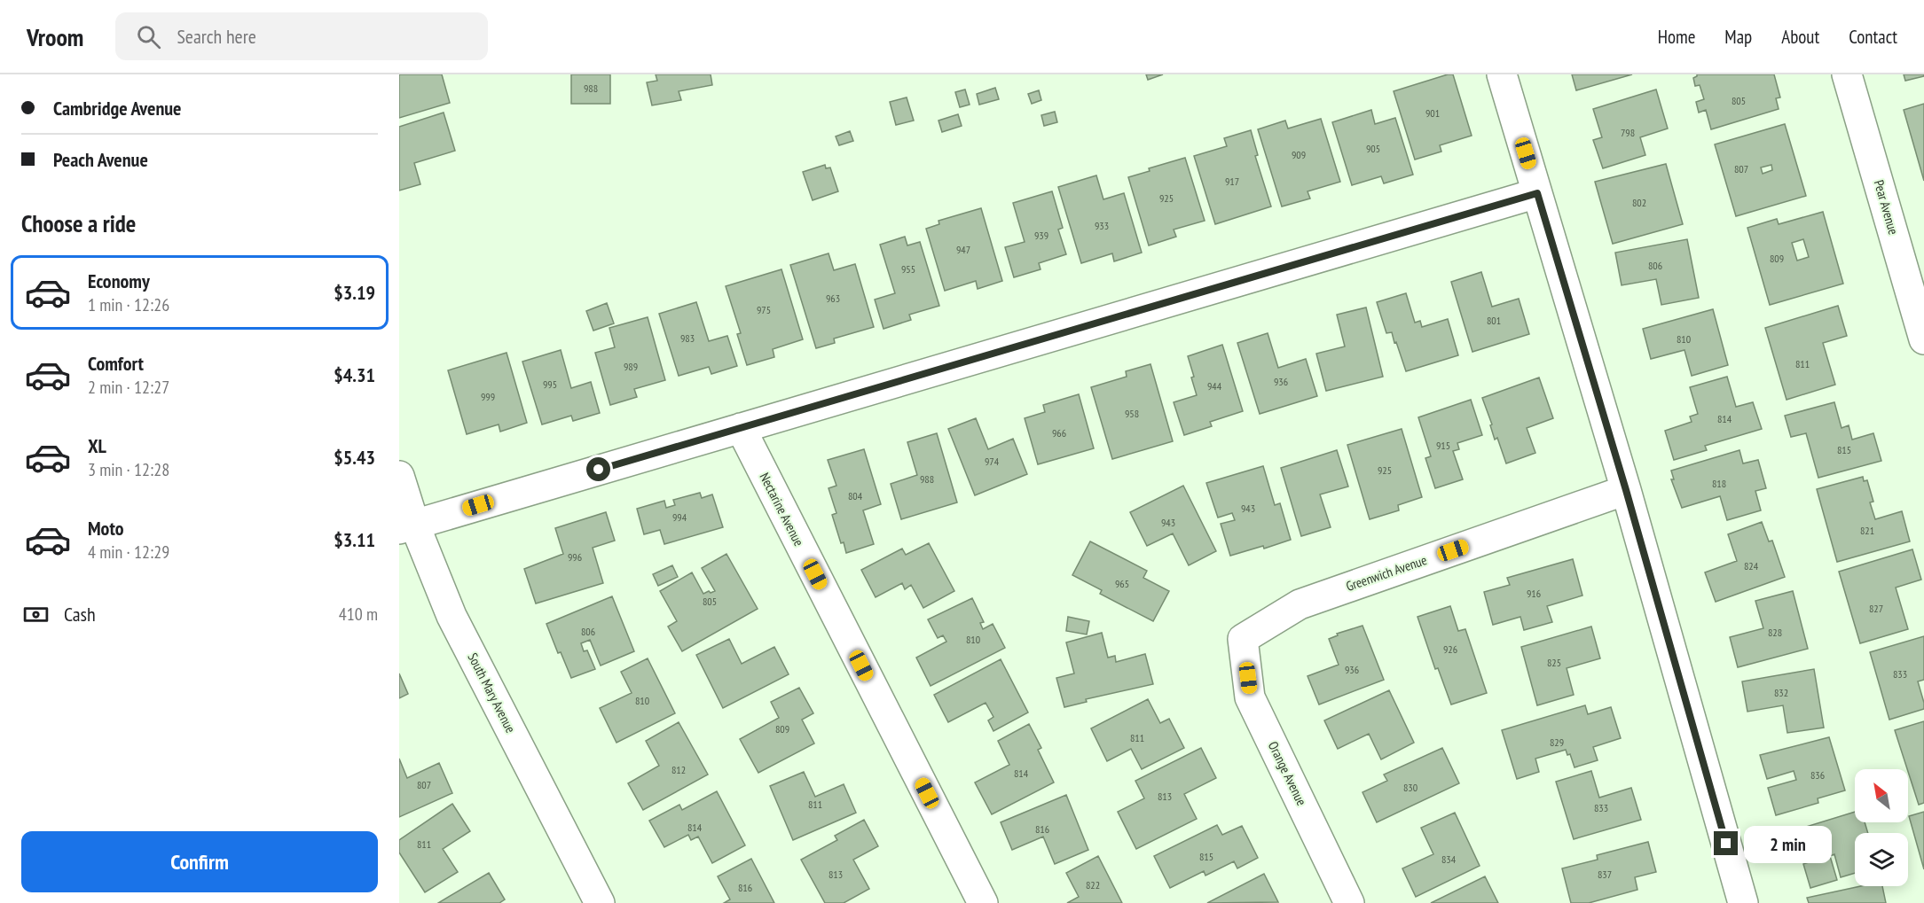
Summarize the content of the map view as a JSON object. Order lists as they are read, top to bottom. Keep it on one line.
{"streets":{"street":["Pear Avenue","Nectarine Avenue","Greenwich Avenue","South Mary Avenue","Orange Avenue"]},"crossings":[["Greenwich Avenue","Orange Avenue"]],"house_numbers":["988","805","901","798","905","909","807","917","925","802","933","939","947","809","806","955","963","975","801","983","810","811","989","936","995","944","999","958","814","966","915","815","974","925","988","818","804","943","994","943","821","996","824","965","916","805","827","806","828","810","926","825","936","833","832","810","809","811","829","812","814","836","807","830","813","811","833","814","816","811","815","834","813","837","822","816"],"north":"top left","page":{"header":"Vroom","search":"Search here","nav":["Home","Map","About","Contact"],"banner":["Cambridge Avenue","Peach Avenue"],"heading":"Choose a ride","list":[{"name":"Economy","note":"1 min · 12:26","value":"$3.19"},{"name":"Comfort","note":"2 min · 12:27","value":"$4.31"},{"name":"XL","note":"3 min · 12:28","value":"$5.43"},{"name":"Moto","note":"4 min · 12:29","value":"$3.11"}],"pay":["Cash","410 m"],"buttons":"Confirm","bubble":"2 min"}}
